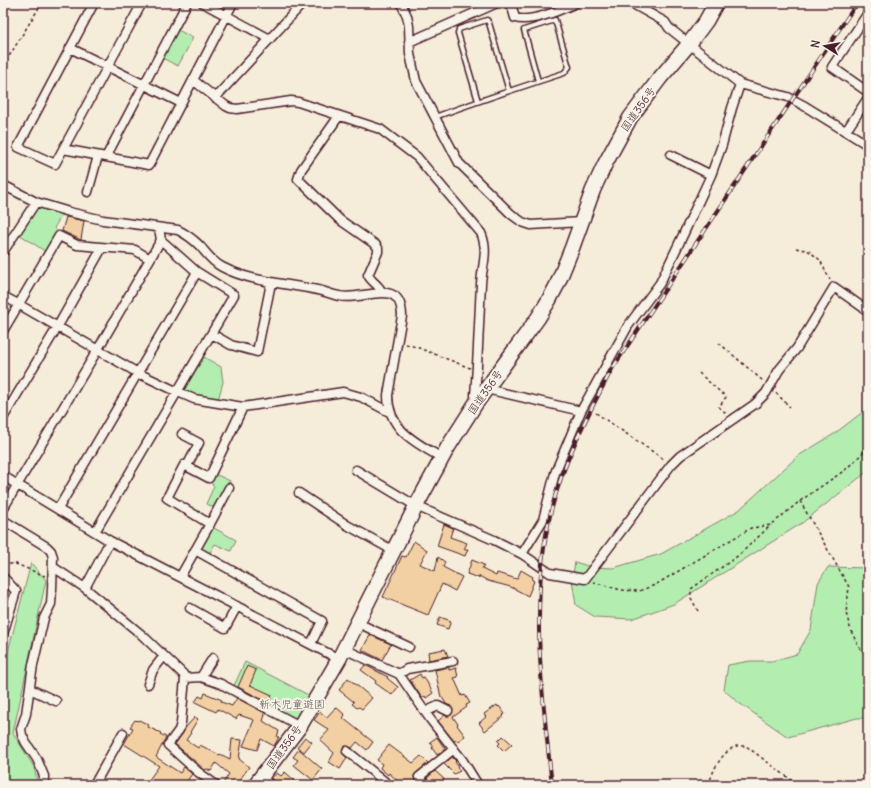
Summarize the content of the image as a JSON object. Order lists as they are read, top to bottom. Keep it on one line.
{"streets":{"highway":["国道356号"]},"parks":["新木児童遊園"],"north":"left"}
